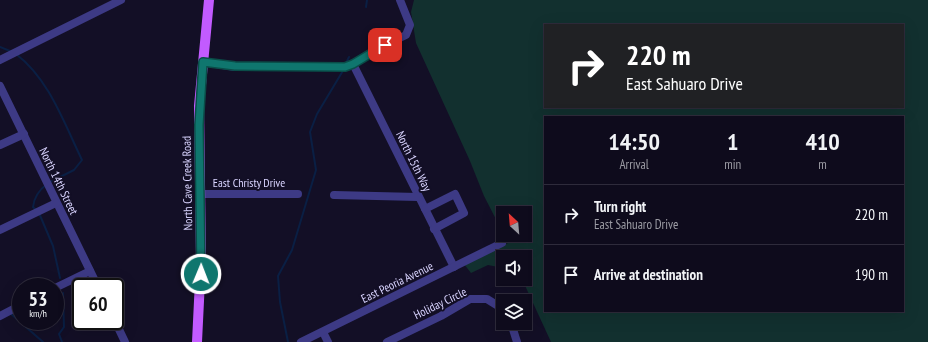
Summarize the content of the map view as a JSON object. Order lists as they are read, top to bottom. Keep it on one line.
{"streets":{"main road":["North Cave Creek Road"],"street":["North 15th Way","North 14th Street","East Christy Drive","East Peoria Avenue","Holiday Circle"]},"crossings":[["North 15th Way","East Peoria Avenue"],["East Christy Drive","North Cave Creek Road"]],"north":"top left","page":{"turn":["220 m","East Sahuaro Drive"],"eta":["14:50","Arrival","1","min","410","m"],"list":[{"name":"Turn right","note":"East Sahuaro Drive","value":"220 m"},{"name":"Arrive at destination","value":"190 m"}],"speed":"53 km/h","limit":"60"}}
